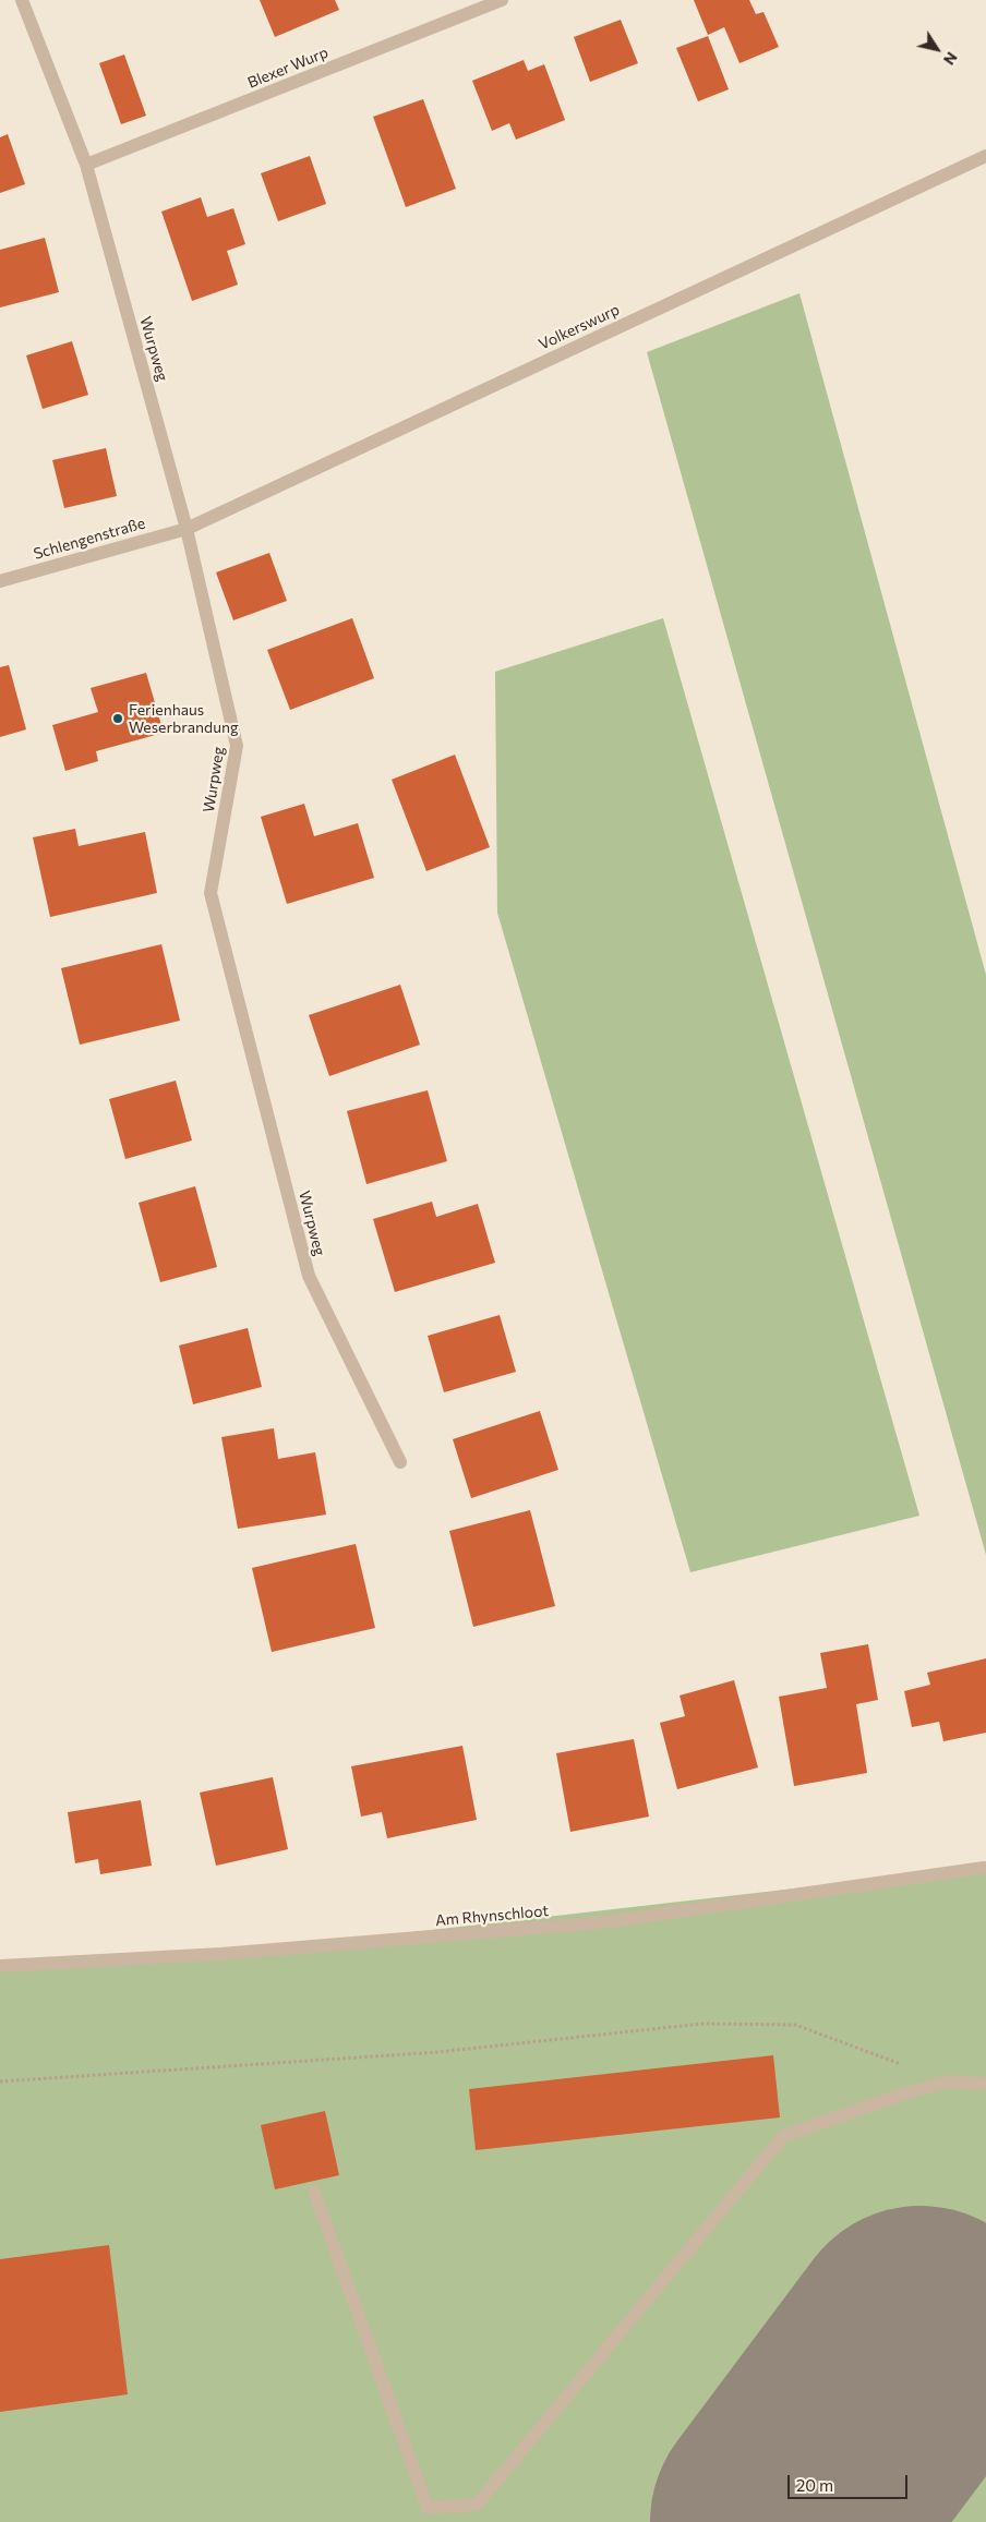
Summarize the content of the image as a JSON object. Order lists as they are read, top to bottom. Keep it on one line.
{"streets":{"street":["Blexer Wurp","Volkerswurp","Wurpweg","Schlengenstraße","Am Rhynschloot"]},"crossings":[["Blexer Wurp","Wurpweg"],["Volkerswurp","Wurpweg"],["Volkerswurp","Schlengenstraße"],["Wurpweg","Schlengenstraße"]],"places":["Ferienhaus Weserbrandung"],"scale_bar":"20 m","north":"bottom right"}
